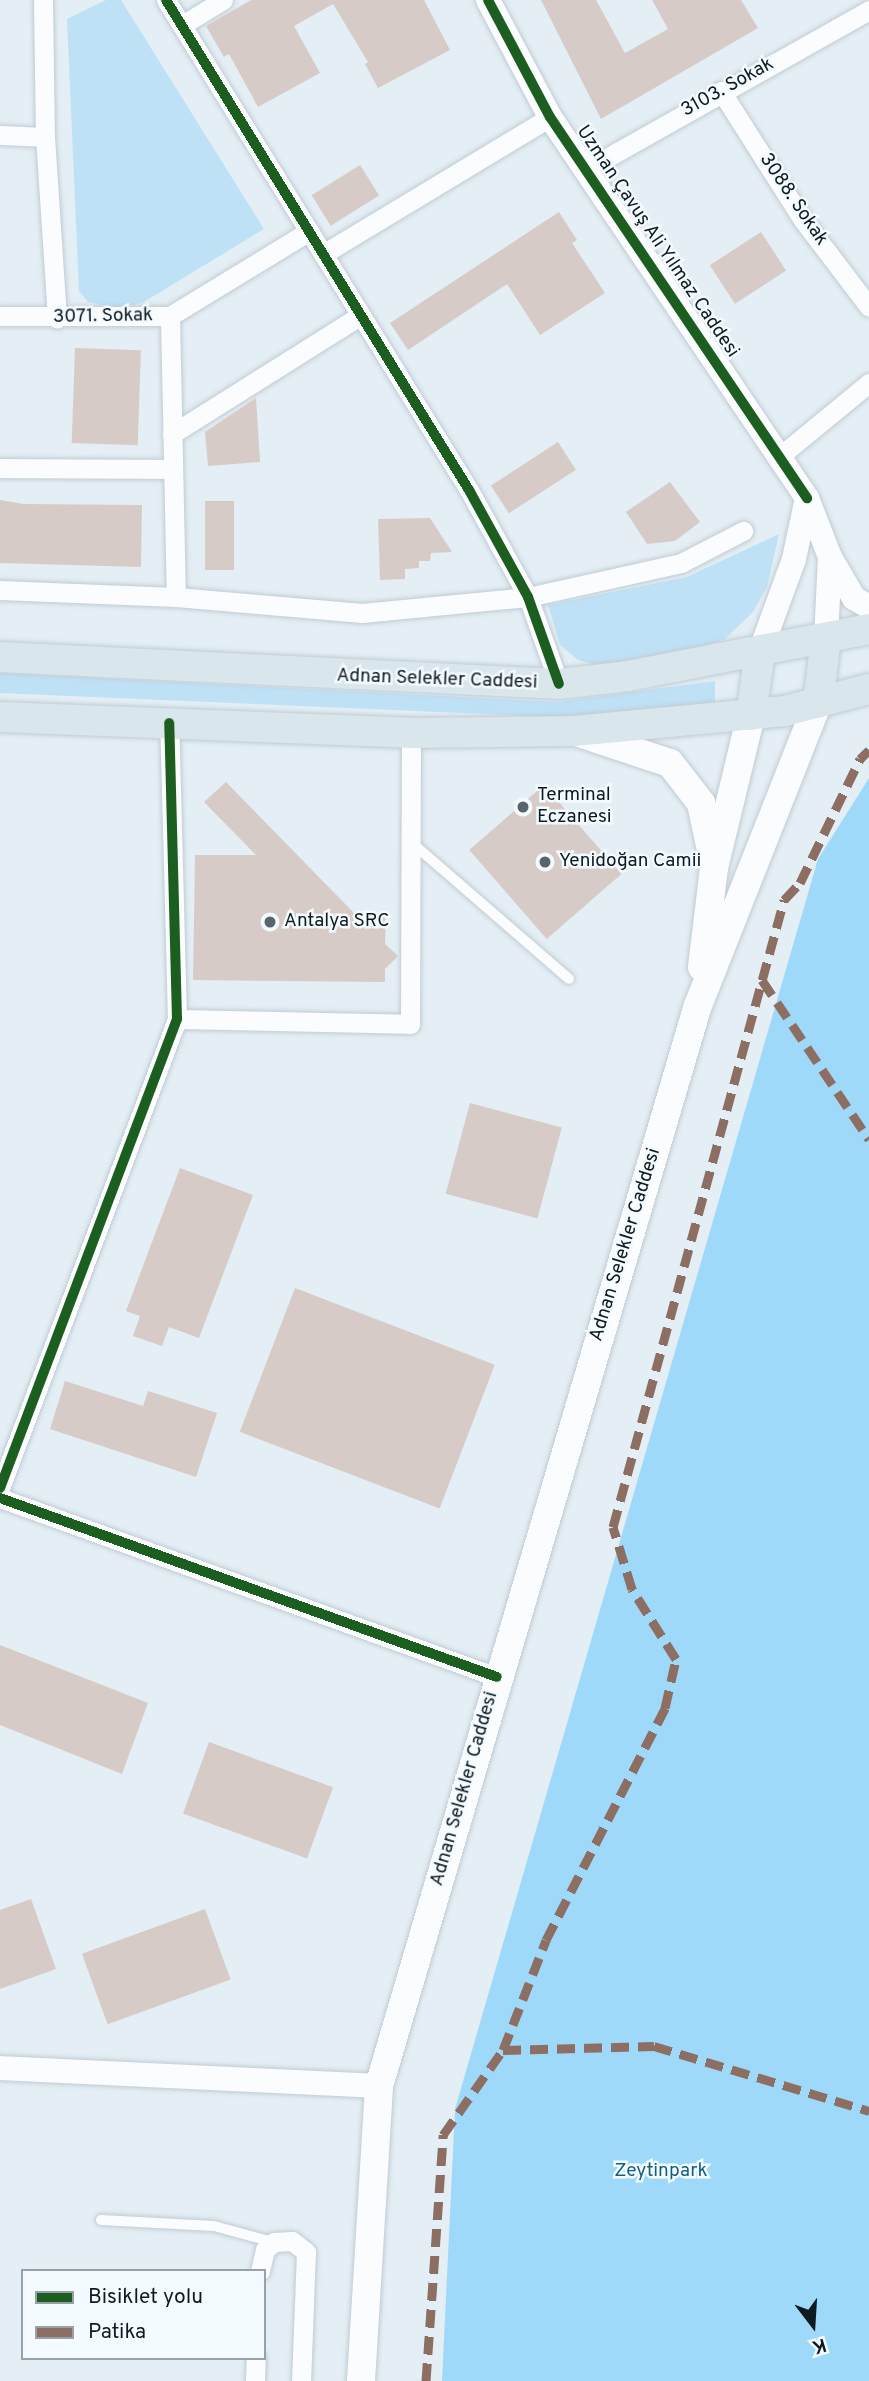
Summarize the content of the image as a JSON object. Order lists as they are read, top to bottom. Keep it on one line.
{"streets":{"main road":["Adnan Selekler Caddesi"],"street":["3103. Sokak","3088. Sokak","Uzman Çavuş Ali Yılmaz Caddesi","3071. Sokak"]},"crossings":[["3103. Sokak","3088. Sokak"],["3103. Sokak","Uzman Çavuş Ali Yılmaz Caddesi"]],"parks":["Zeytinpark"],"places":["Terminal Eczanesi","Yenidoğan Camii","Antalya SRC"],"legend":["Bisiklet yolu","Patika"],"north":"bottom"}
